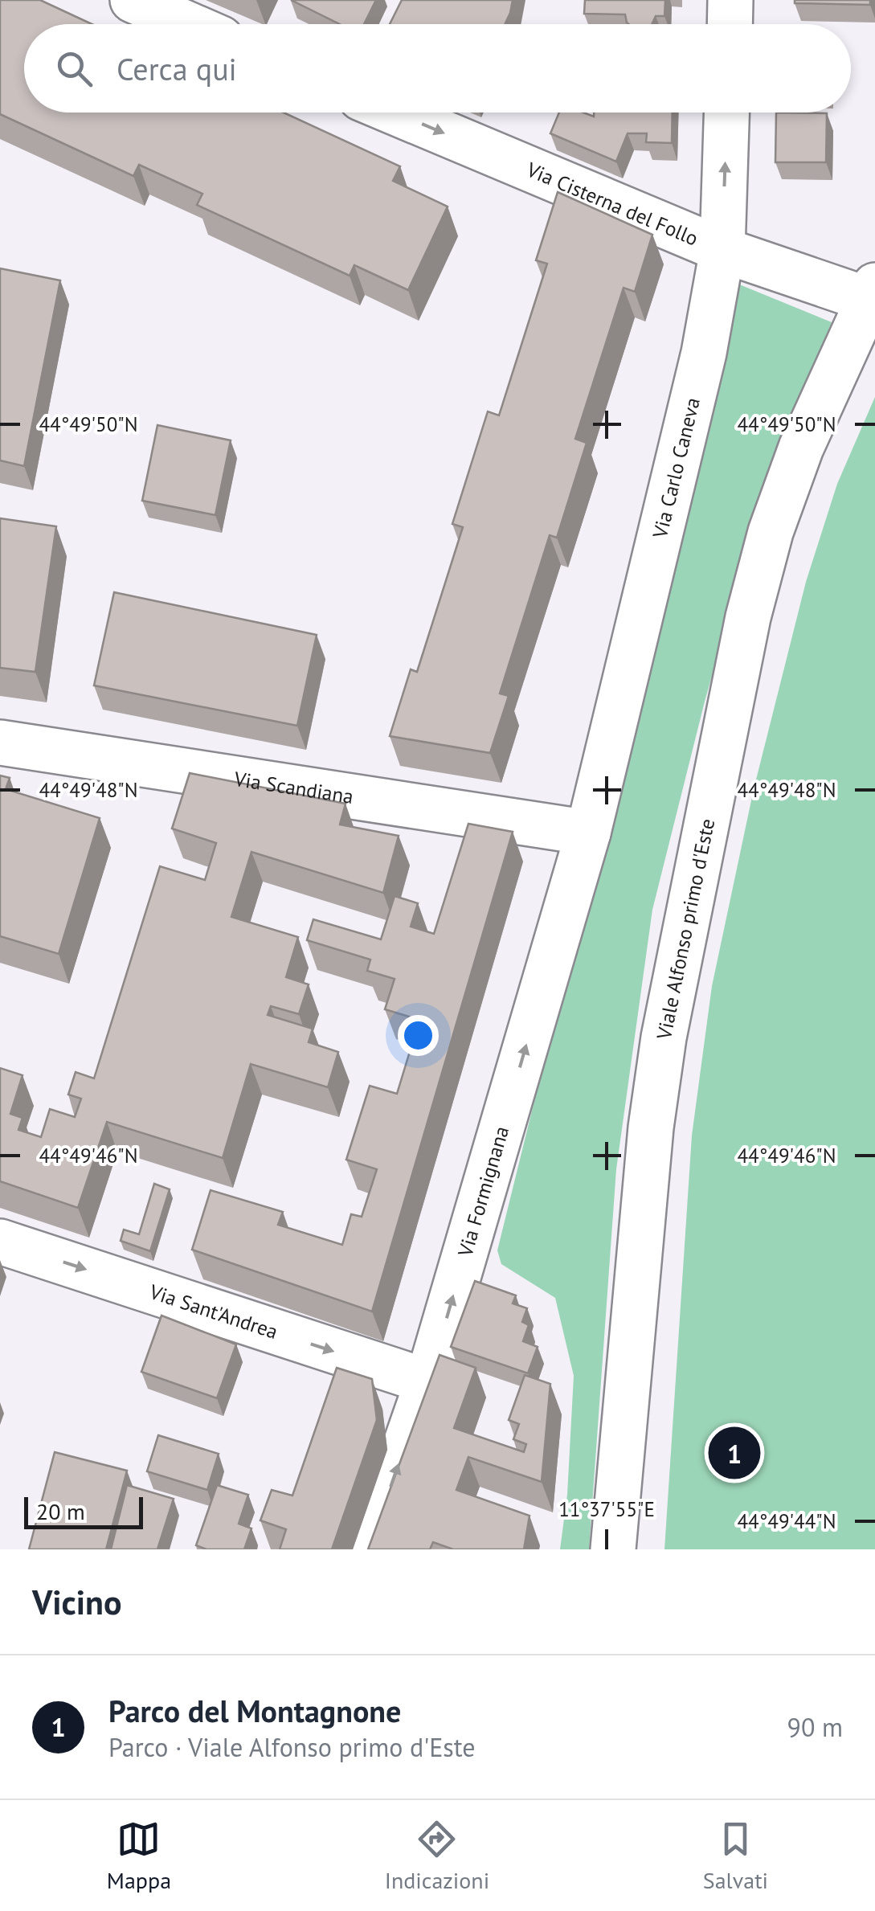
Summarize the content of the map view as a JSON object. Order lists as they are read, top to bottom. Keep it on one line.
{"streets":{"street":["Via Cisterna del Follo","Via Carlo Caneva","Via Scandiana","Viale Alfonso primo d'Este","Via Formignana","Via Sant'Andrea"]},"crossings":[["Via Cisterna del Follo","Via Carlo Caneva"],["Via Cisterna del Follo","Viale Alfonso primo d'Este"],["Via Carlo Caneva","Via Scandiana"],["Via Carlo Caneva","Via Formignana"],["Via Scandiana","Via Formignana"],["Via Formignana","Via Sant'Andrea"]],"one_way":["Via Cisterna del Follo","Via Formignana","Via Sant'Andrea"],"scale_bar":"20 m","page":{"search":"Cerca qui","pins":"1","scale":"20 m","heading":"Vicino","list":[{"mark":"1","name":"Parco del Montagnone","note":"Parco · Viale Alfonso primo d'Este","value":"90 m"}],"nav":["Mappa","Indicazioni","Salvati"]},"coordinates":["44°49'50\"N","44°49'48\"N","44°49'46\"N","11°37'55\"E","44°49'44\"N"]}
